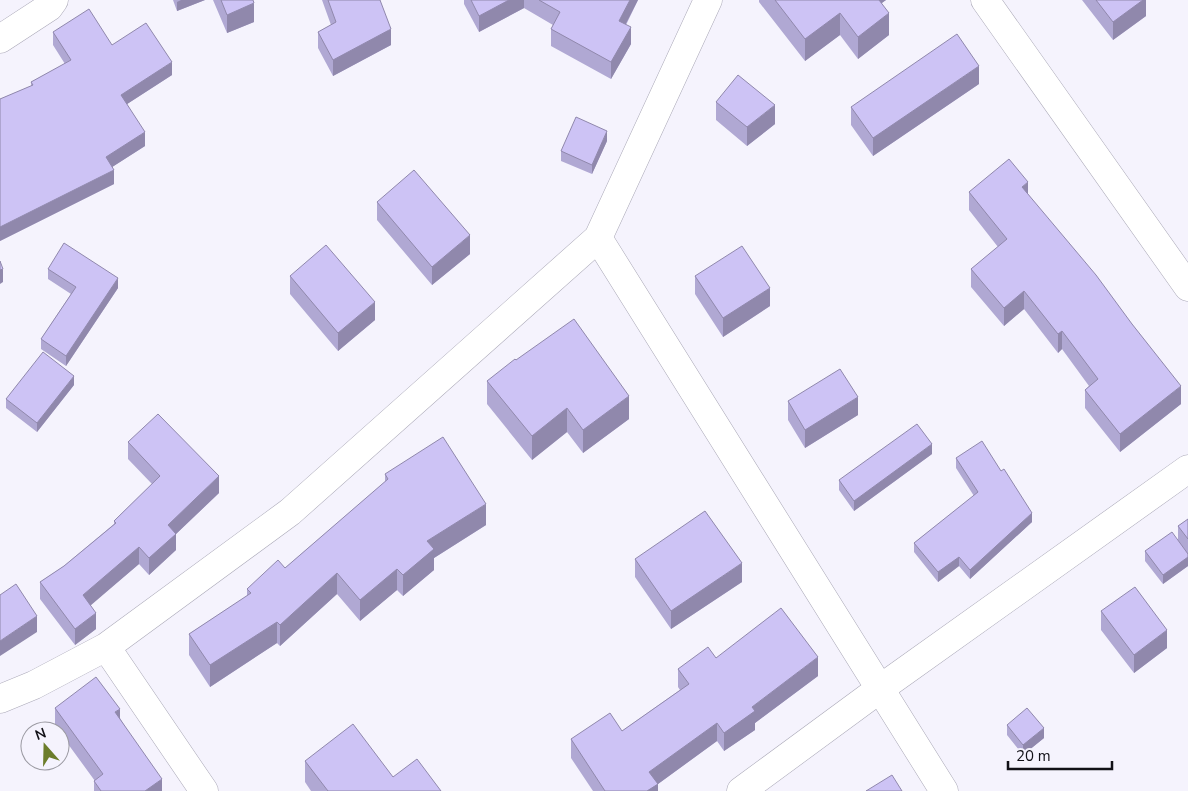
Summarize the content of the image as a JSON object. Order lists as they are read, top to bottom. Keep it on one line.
{"scale_bar":"20 m","north":"top"}
